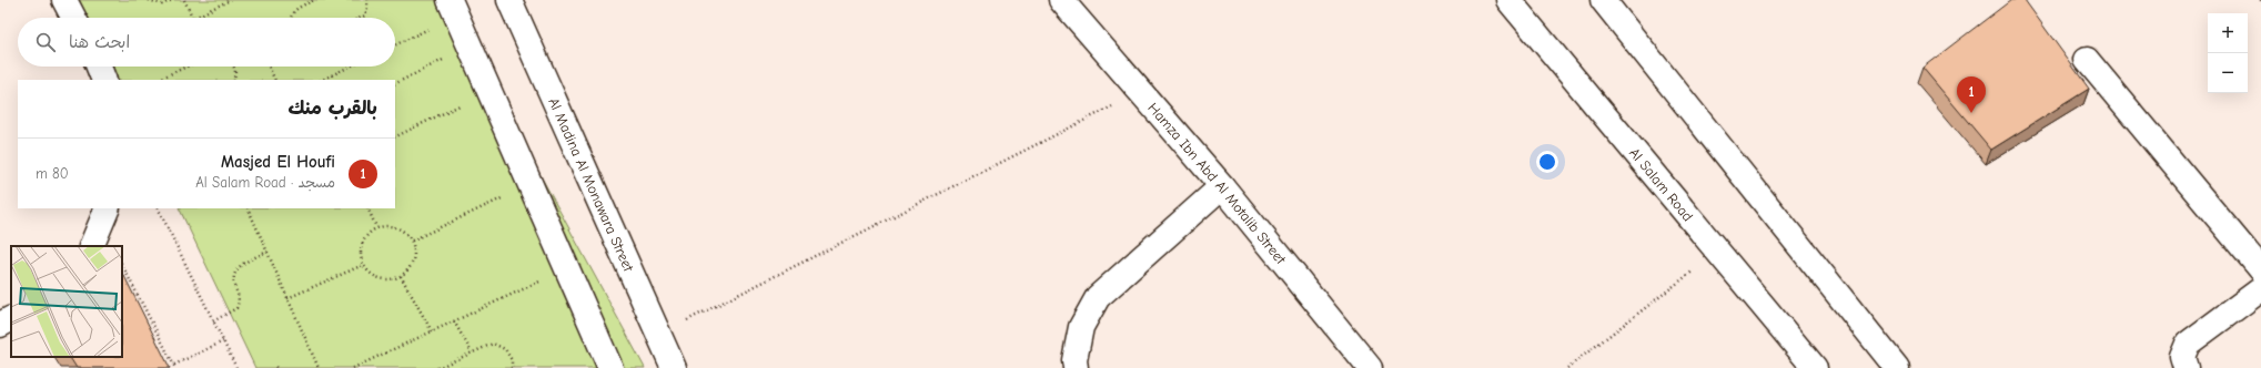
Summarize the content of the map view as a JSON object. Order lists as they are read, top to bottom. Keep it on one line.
{"streets":{"street":["Hamza Ibn Abd Al Motalib Street","Al Madina Al Monawara Street","Al Salam Road"]},"page":{"map_buttons":["+","−"],"search":"ابحث هنا","pins":"1","heading":"بالقرب منك","list":[{"mark":"1","name":"Masjed El Houfi","note":"مسجد · Al Salam Road","value":"80 m"}]}}
